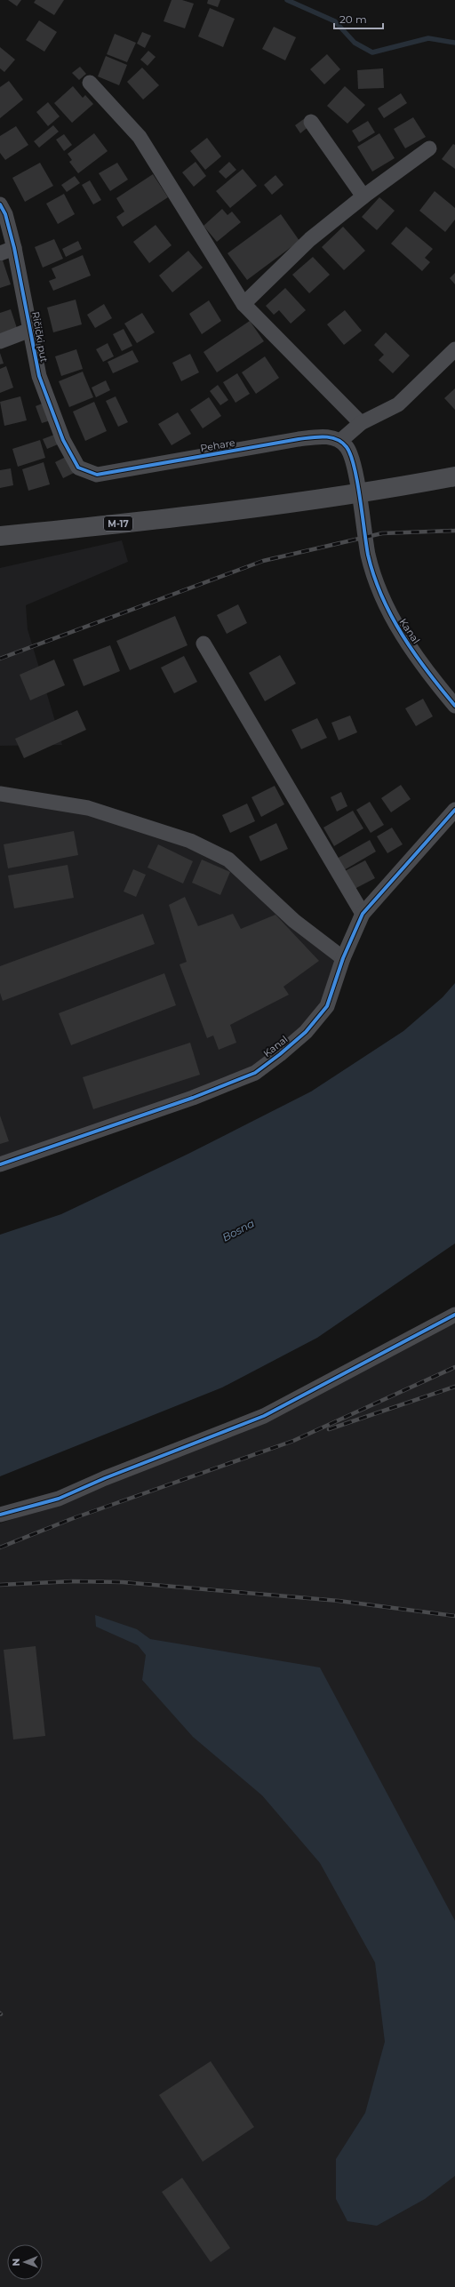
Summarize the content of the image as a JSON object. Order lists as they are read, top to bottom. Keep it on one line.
{"streets":{"main road":["M-17"],"street":["Ričički put","Pehare","Kanal"]},"crossings":[["Ričički put","Pehare"],["Pehare","Kanal"]],"water":["Bosna"],"scale_bar":"20 m","north":"left"}
